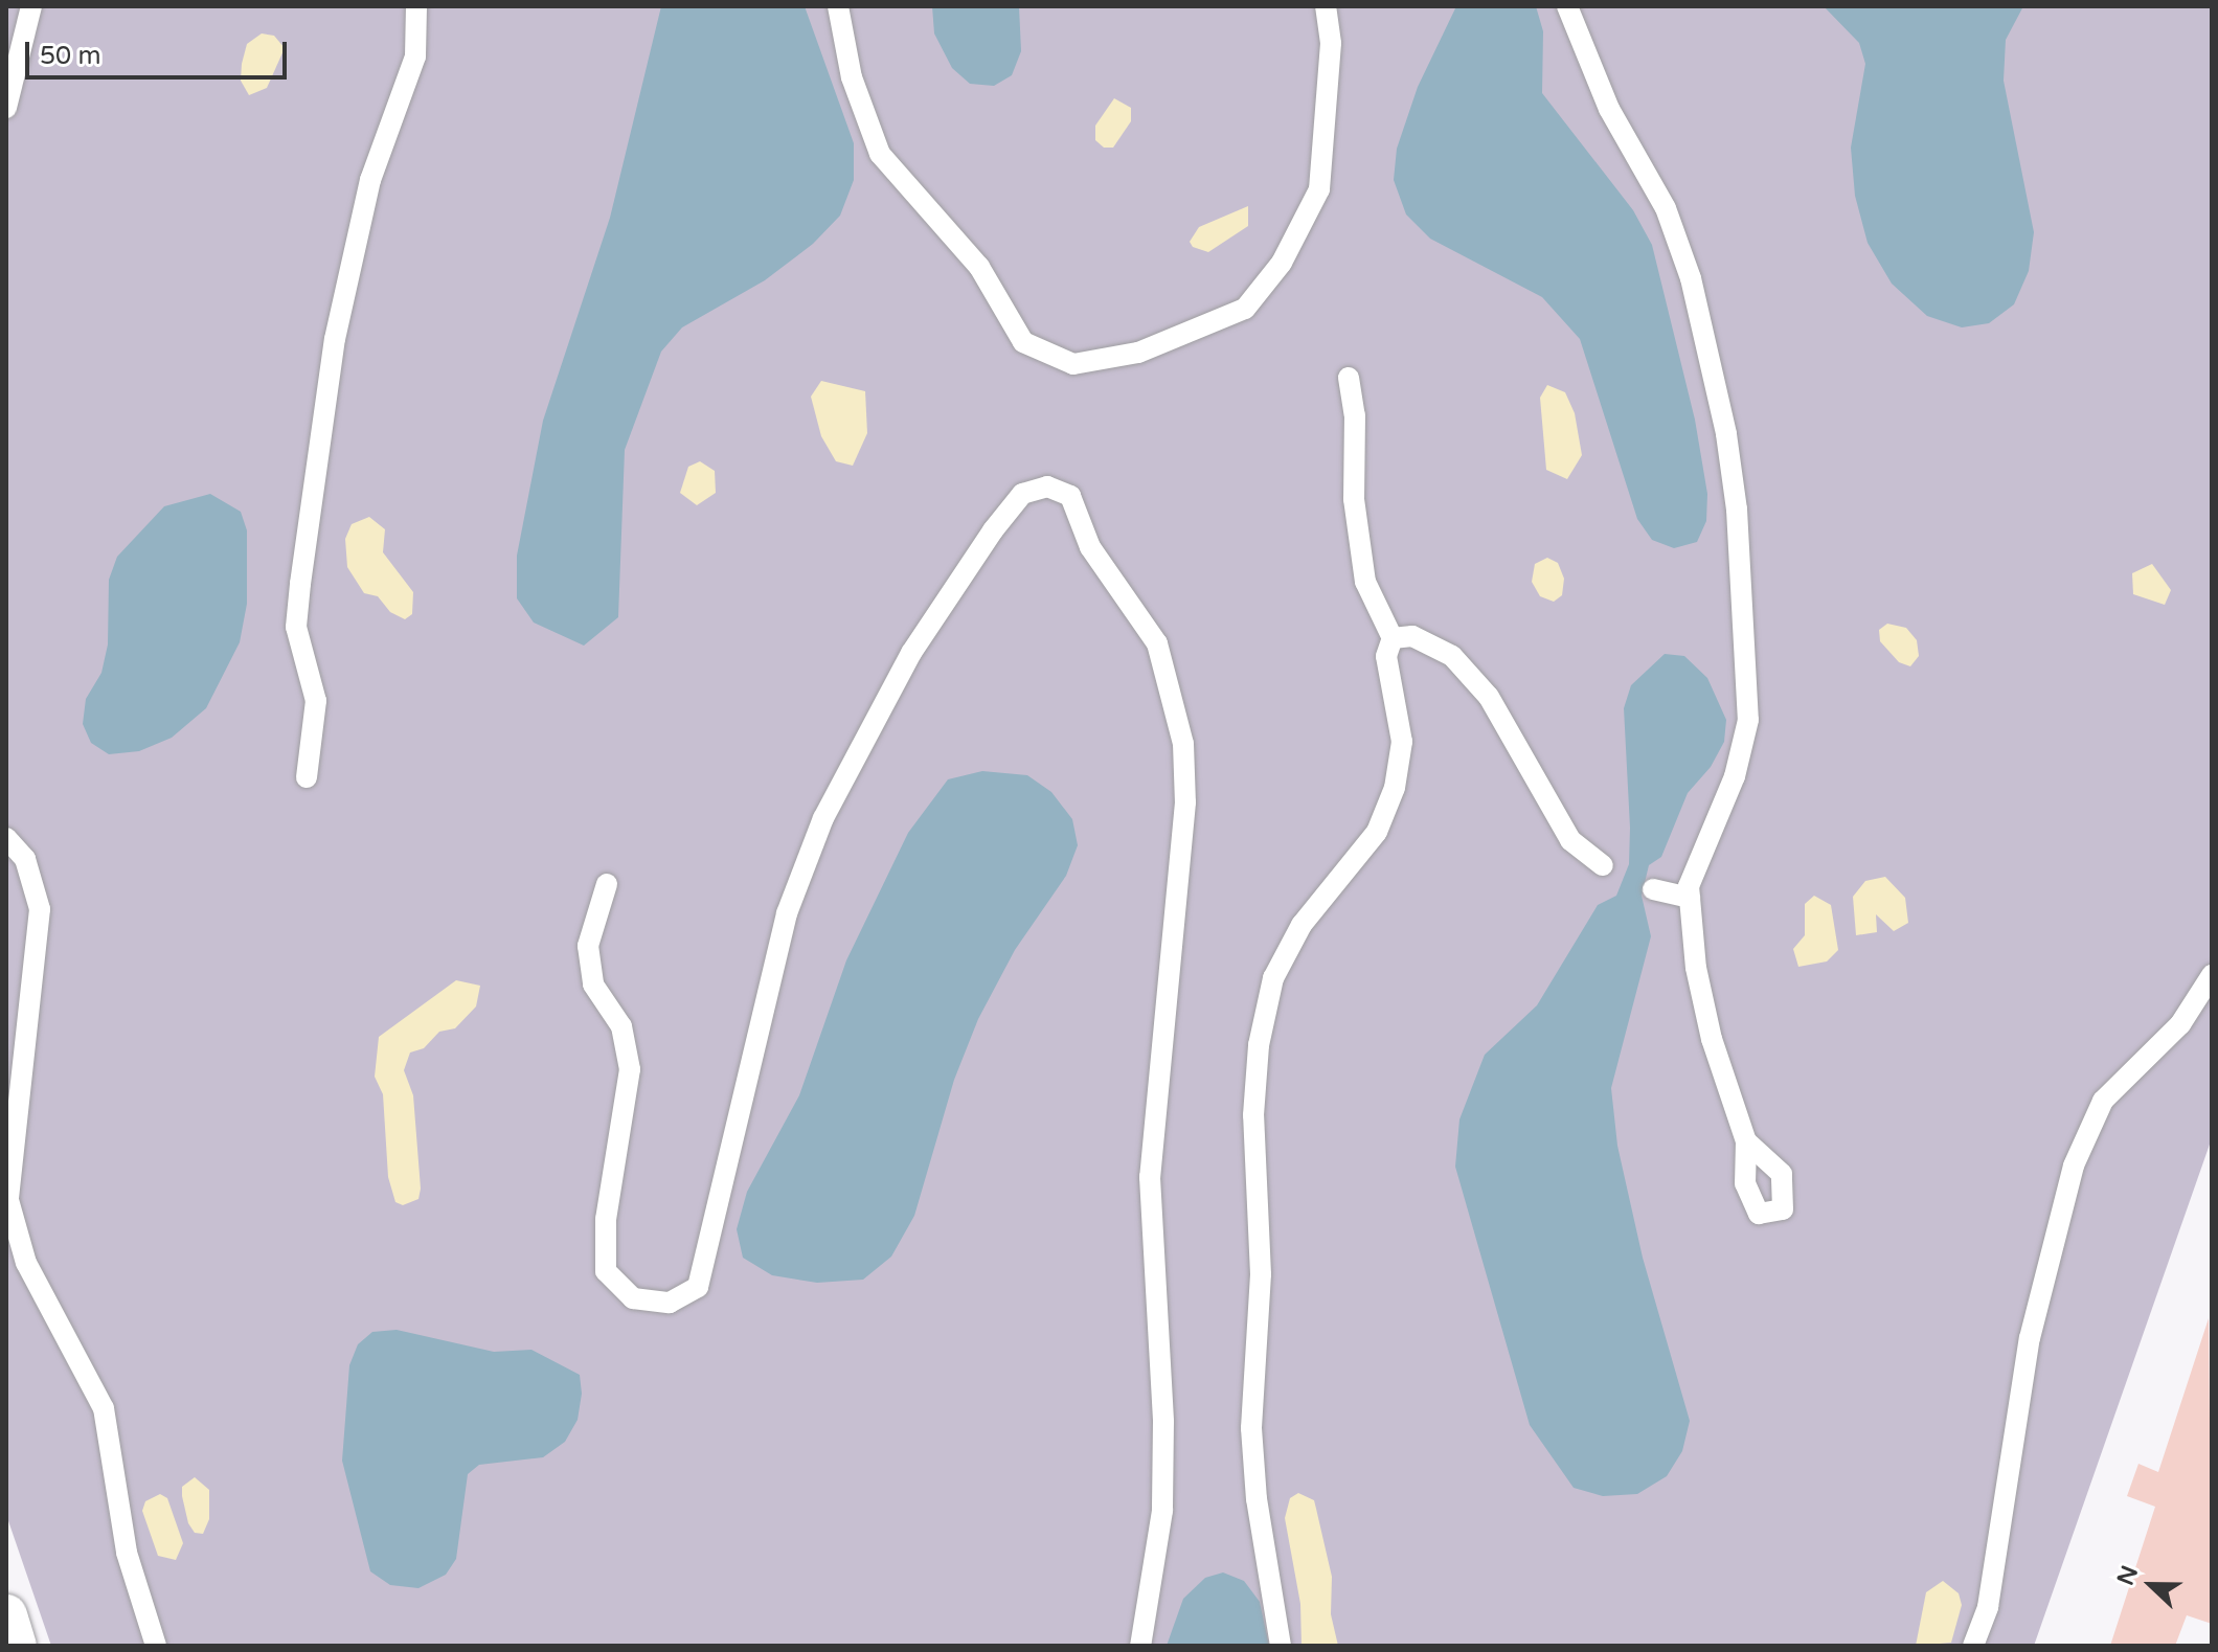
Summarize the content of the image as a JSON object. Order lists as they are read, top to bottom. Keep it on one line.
{"scale_bar":"50 m","north":"left"}
